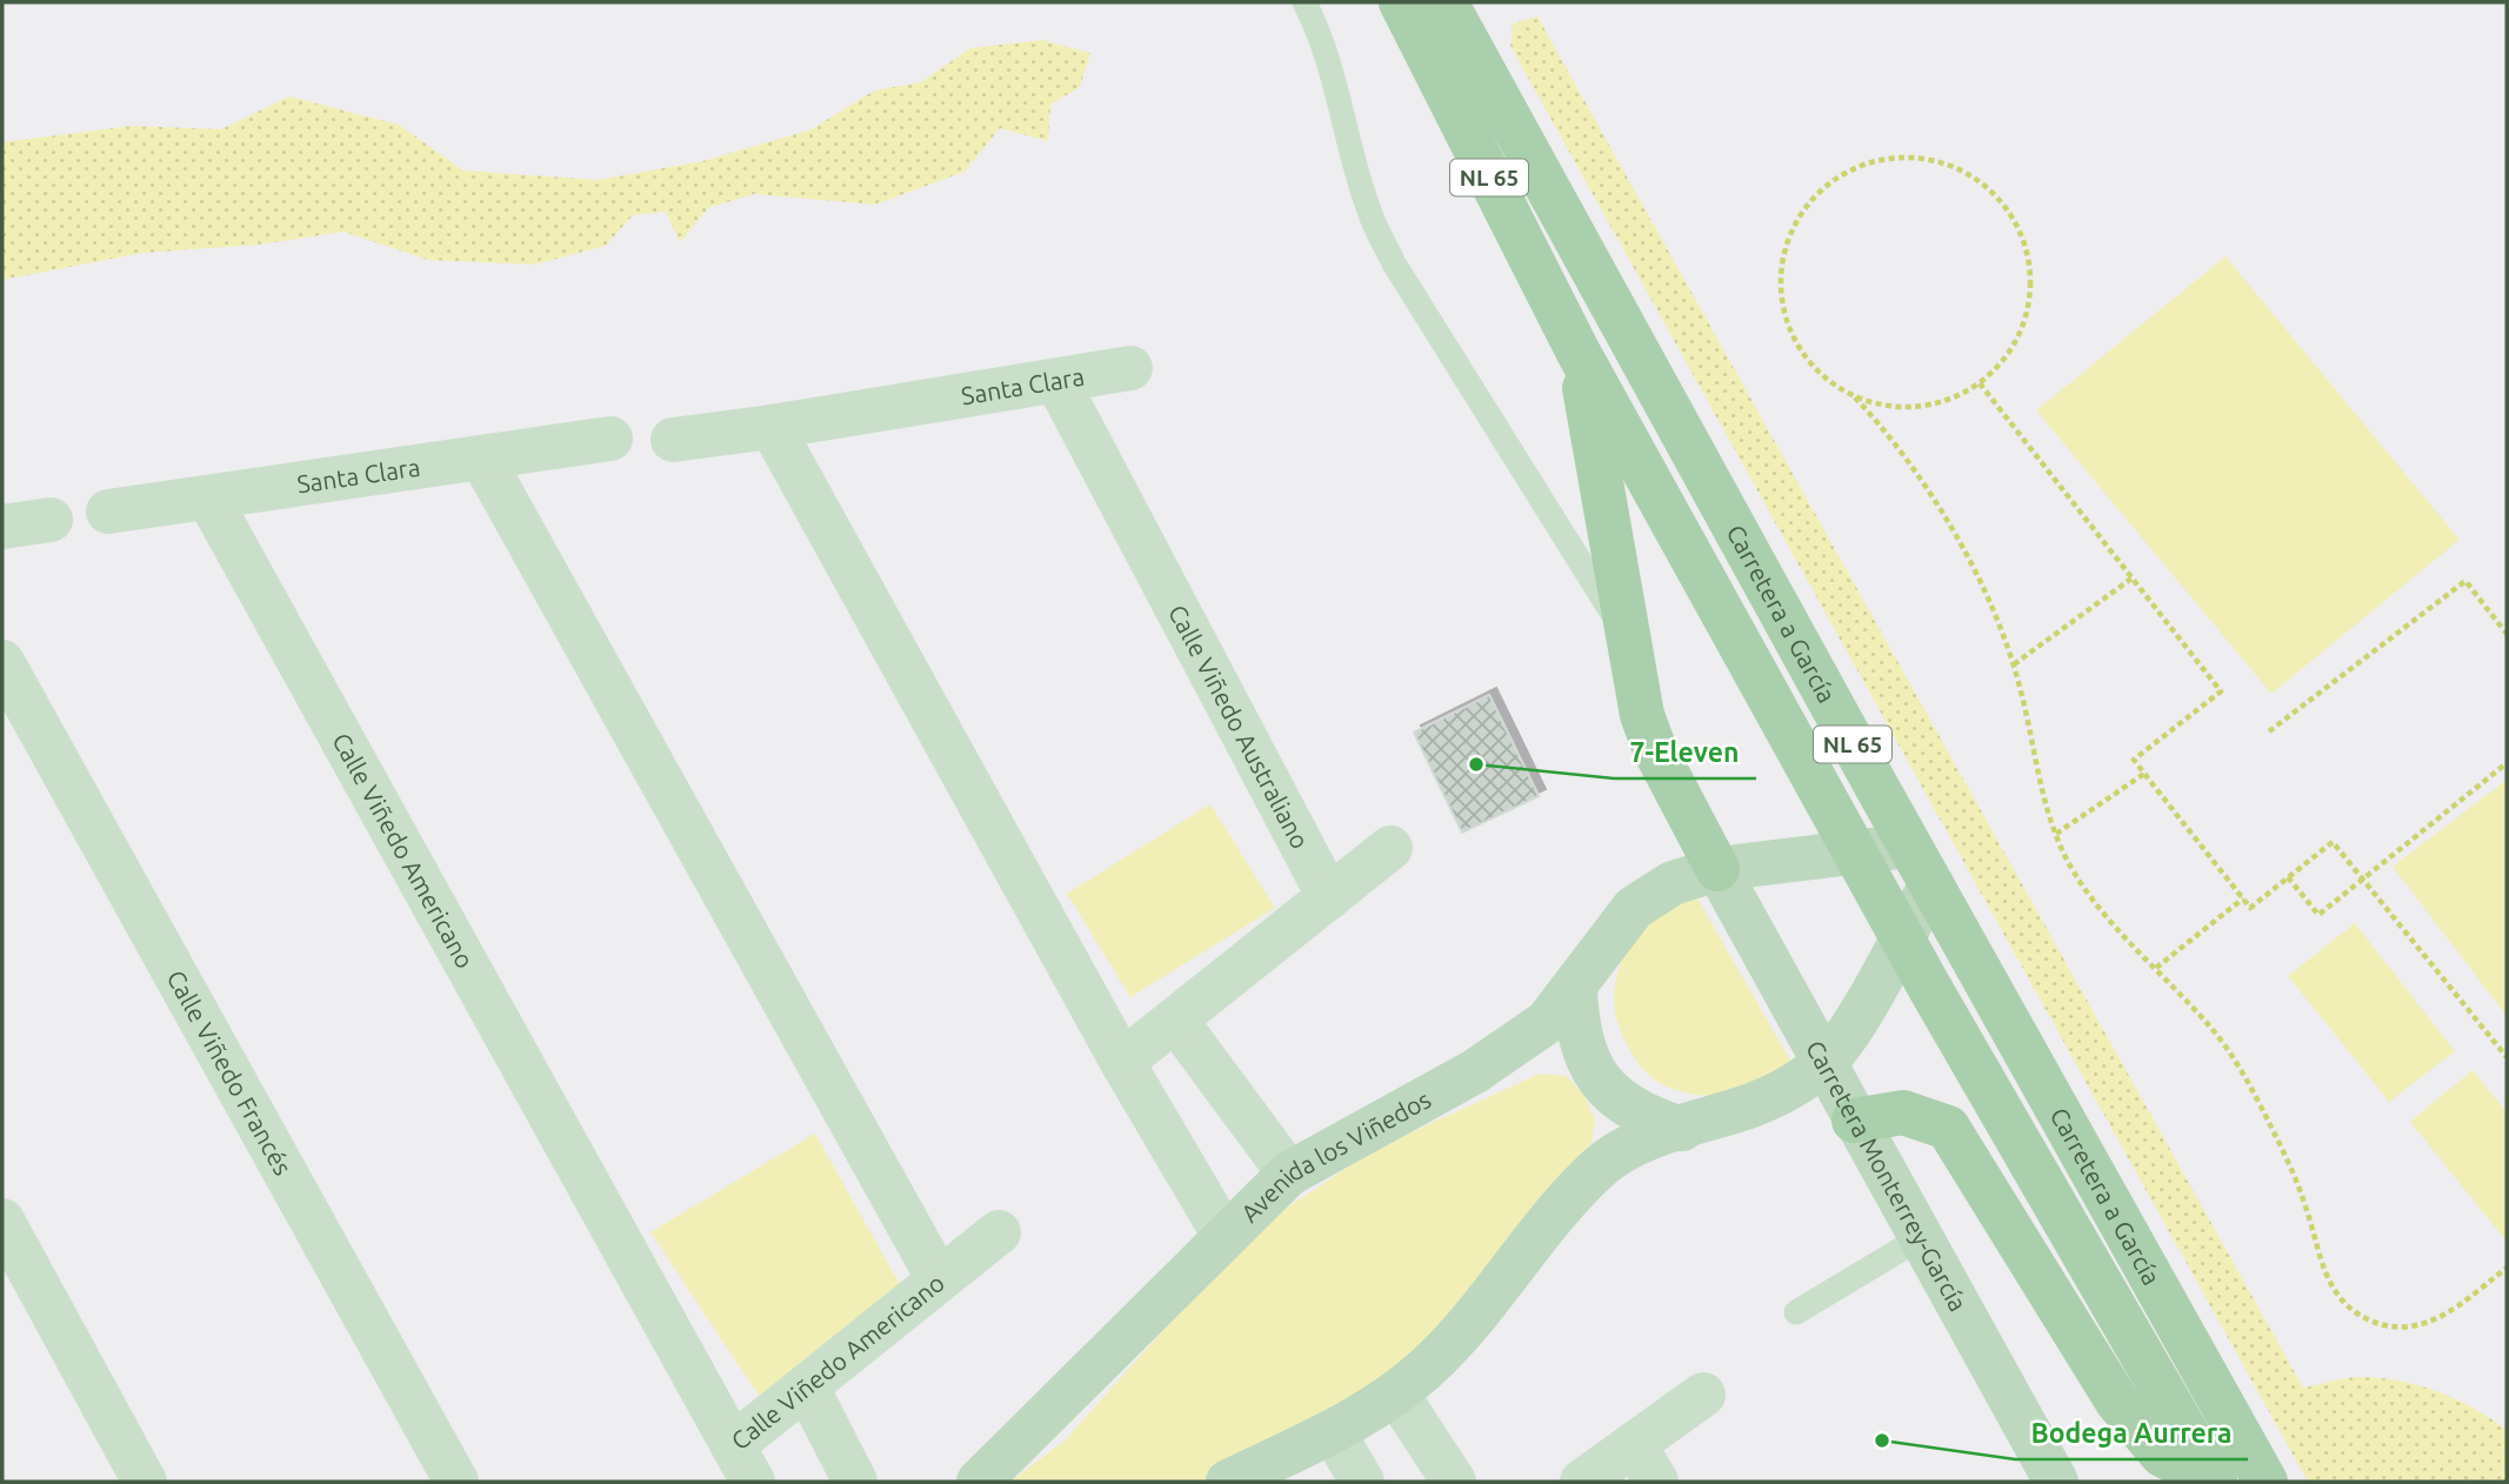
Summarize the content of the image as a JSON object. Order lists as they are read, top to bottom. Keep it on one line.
{"streets":{"main road":["NL 65","Carretera a García"],"street":["Santa Clara","Calle Viñedo Australiano","Calle Viñedo Americano","Calle Viñedo Francés","Avenida los Viñedos","Carretera Monterrey-García"]},"crossings":[["NL 65","Carretera a García"],["Santa Clara","Calle Viñedo Australiano"],["Santa Clara","Calle Viñedo Americano"],["Carretera a García","Avenida los Viñedos"],["Avenida los Viñedos","Carretera Monterrey-García"]],"places":["7-Eleven","Bodega Aurrera"]}
